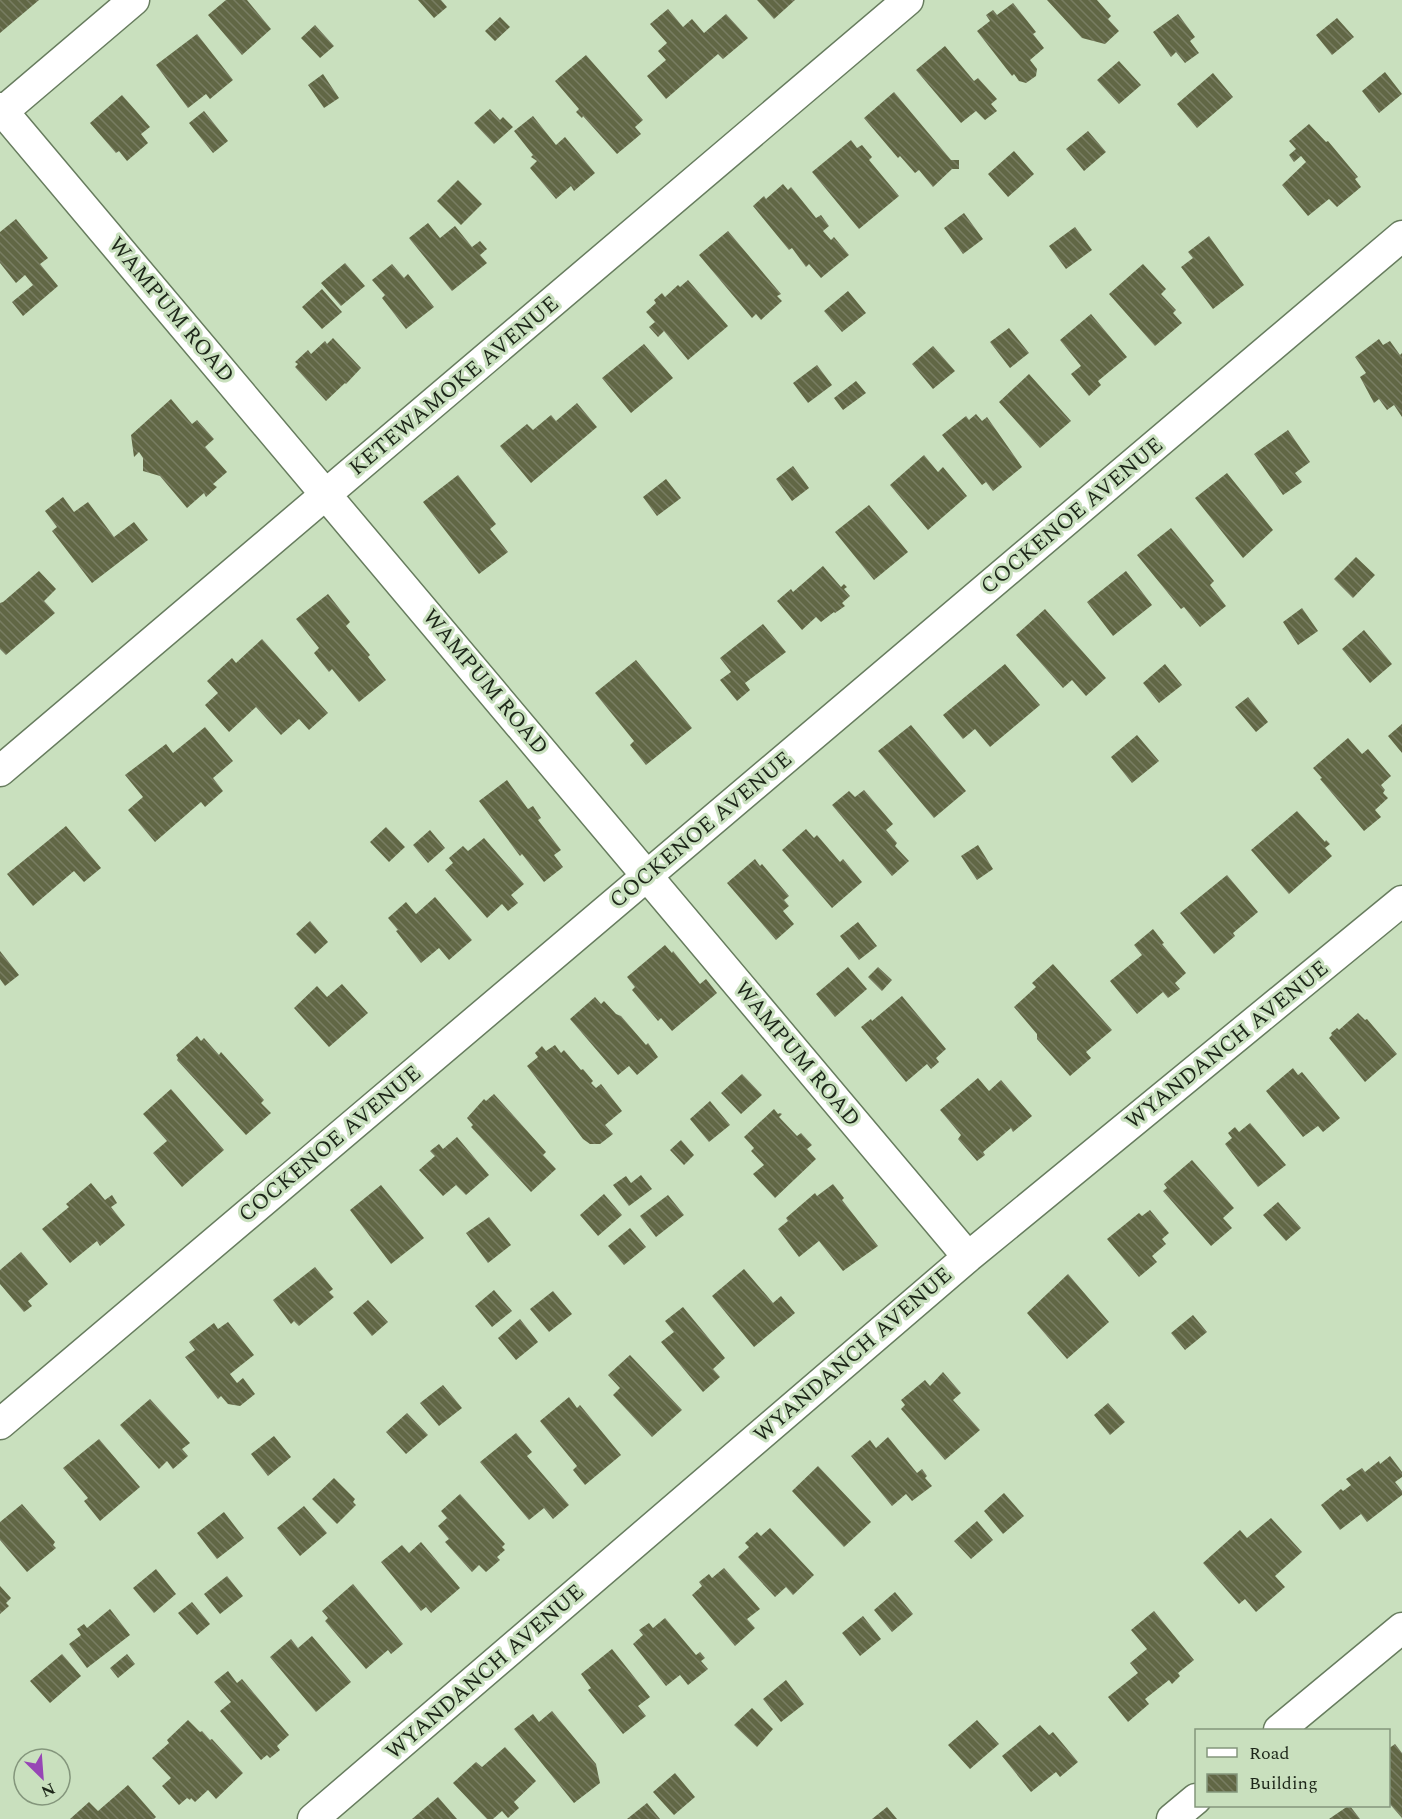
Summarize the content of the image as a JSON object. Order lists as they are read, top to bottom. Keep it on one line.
{"streets":{"street":["WAMPUM ROAD","KETEWAMOKE AVENUE","COCKENOE AVENUE","WYANDANCH AVENUE"]},"crossings":[["WAMPUM ROAD","KETEWAMOKE AVENUE"],["WAMPUM ROAD","COCKENOE AVENUE"],["WAMPUM ROAD","WYANDANCH AVENUE"]],"legend":["Road","Building"],"north":"bottom right"}
